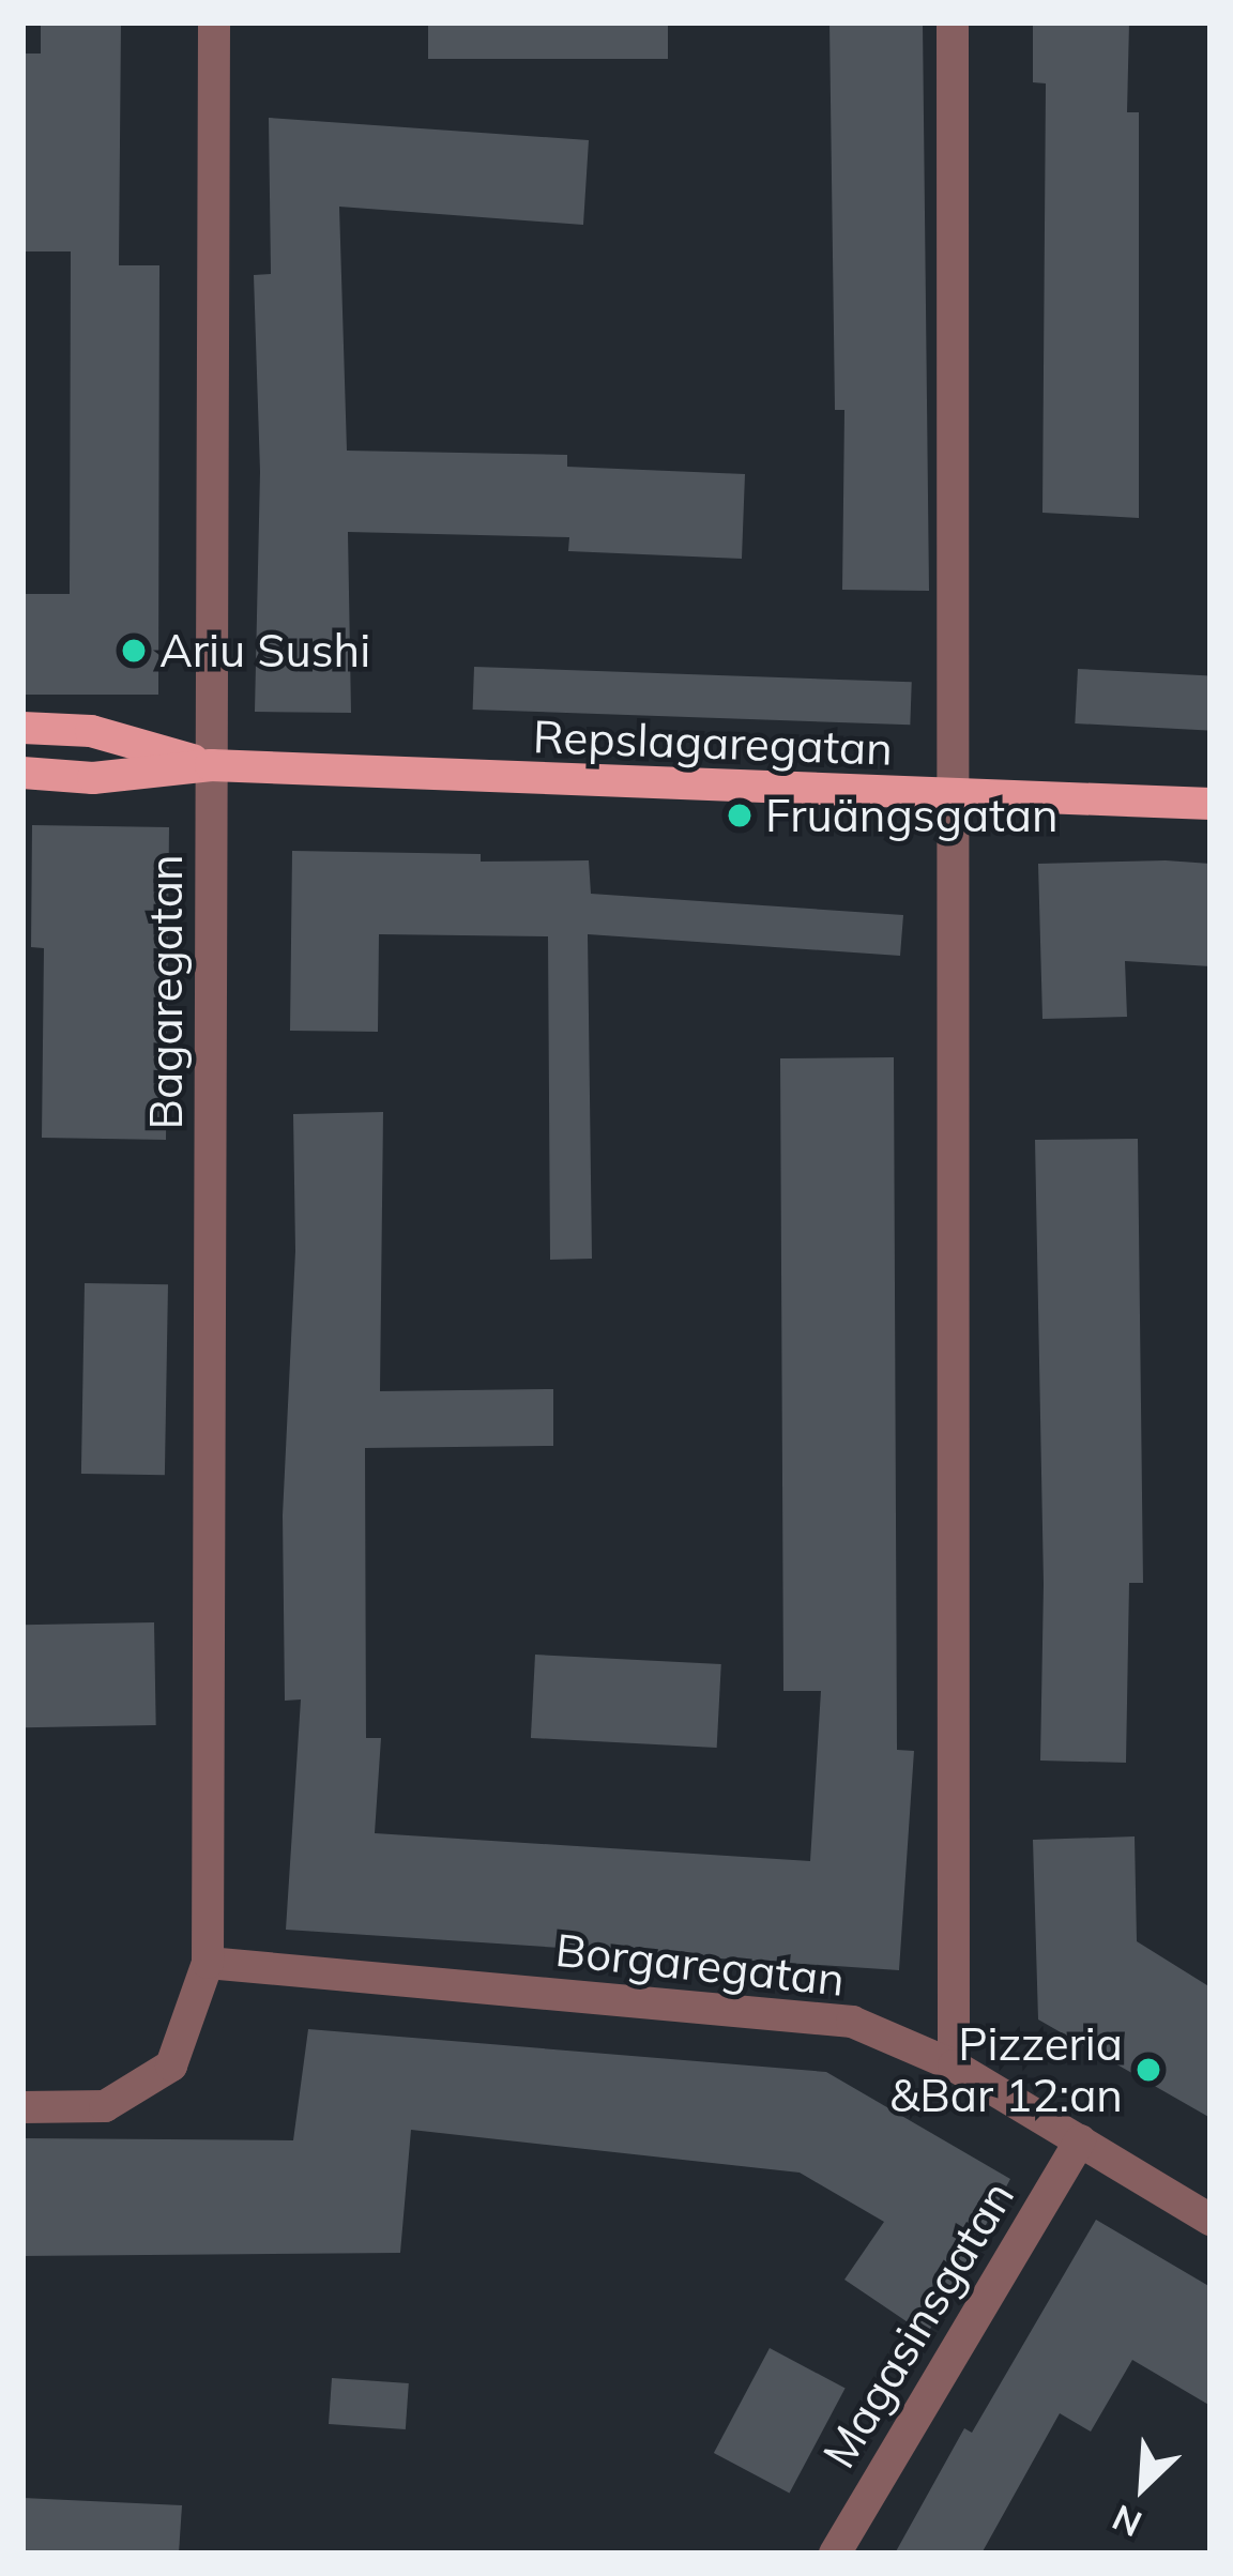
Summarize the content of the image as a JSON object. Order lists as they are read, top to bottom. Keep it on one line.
{"streets":{"main road":["Repslagaregatan"],"street":["Bagaregatan","Borgaregatan","Magasinsgatan"]},"crossings":[["Repslagaregatan","Bagaregatan"],["Bagaregatan","Borgaregatan"],["Borgaregatan","Magasinsgatan"]],"places":["Ariu Sushi","Fruängsgatan","Pizzeria &Bar 12:an"],"north":"bottom left"}
